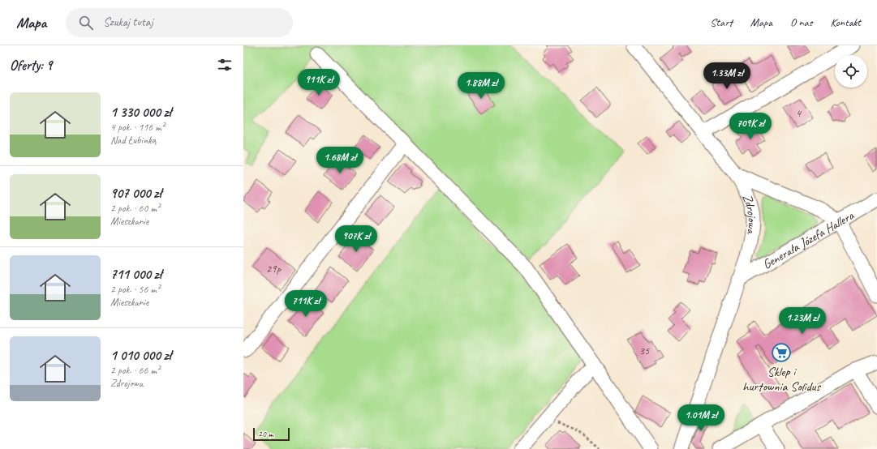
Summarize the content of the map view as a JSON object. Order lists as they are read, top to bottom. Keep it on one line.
{"streets":{"street":["Zdrojowa","Generała Józefa Hallera"]},"crossings":[["Zdrojowa","Generała Józefa Hallera"]],"places":{"supermarket":["Sklep i hurtownia Solidus"]},"house_numbers":["4","29p","35"],"scale_bar":"20 m","page":{"header":"Mapa","search":"Szukaj tutaj","nav":["Start","Mapa","O nas","Kontakt"],"heading":"Oferty: 9","price":["1.33M zł","911K zł","1.88M zł","709K zł","1.68M zł","907K zł","711K zł","1.23M zł","1.01M zł"],"list":[{"name":"1 330 000 zł","note":"4 pok. · 116 m² · Nad Łubinką"},{"name":"907 000 zł","note":"2 pok. · 60 m² · Mieszkanie"},{"name":"711 000 zł","note":"2 pok. · 56 m² · Mieszkanie"},{"name":"1 010 000 zł","note":"2 pok. · 66 m² · Zdrojowa"}],"scale":"20 m"}}
